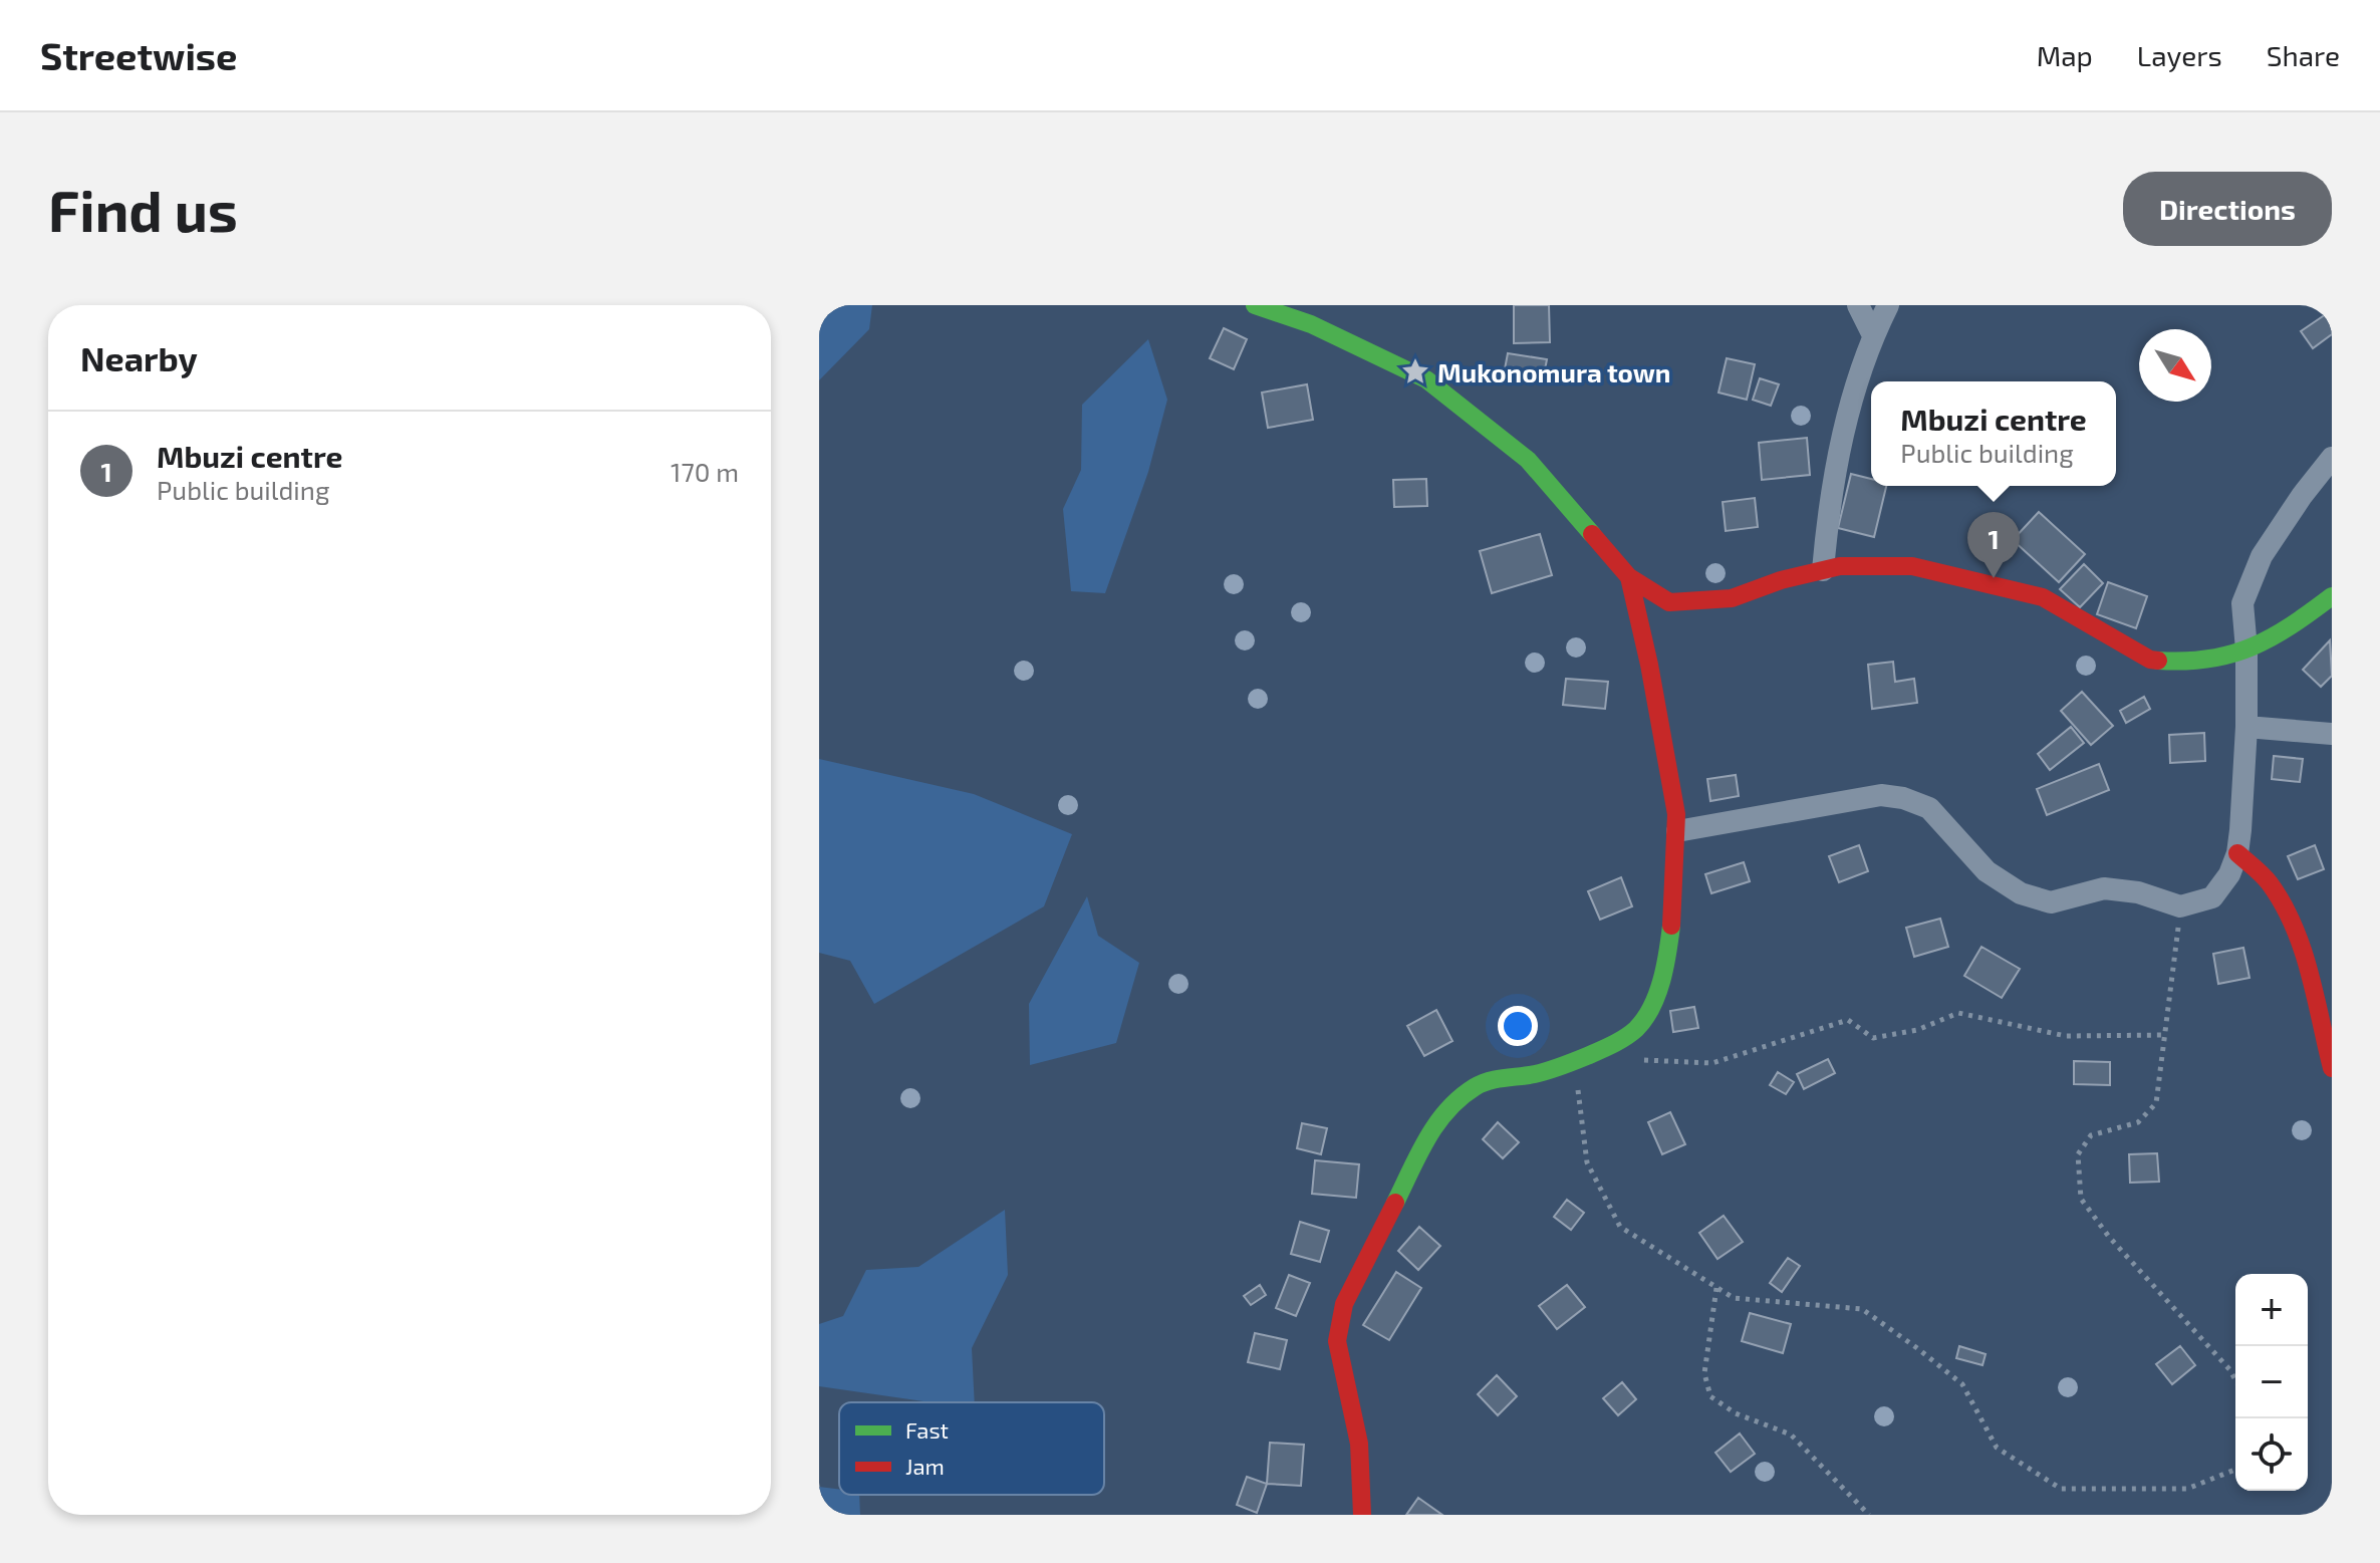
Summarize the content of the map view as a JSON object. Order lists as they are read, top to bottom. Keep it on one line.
{"places":{"place":["Mukonomura town"]},"legend":["Fast","Jam"],"north":"bottom right","page":{"header":"Streetwise","nav":["Map","Layers","Share"],"buttons":"Directions","title":"Find us","heading":"Nearby","popup":["Mbuzi centre","Public building"],"list":[{"mark":"1","name":"Mbuzi centre","note":"Public building","value":"170 m"}],"pins":"1","map_buttons":["+","−"]}}
